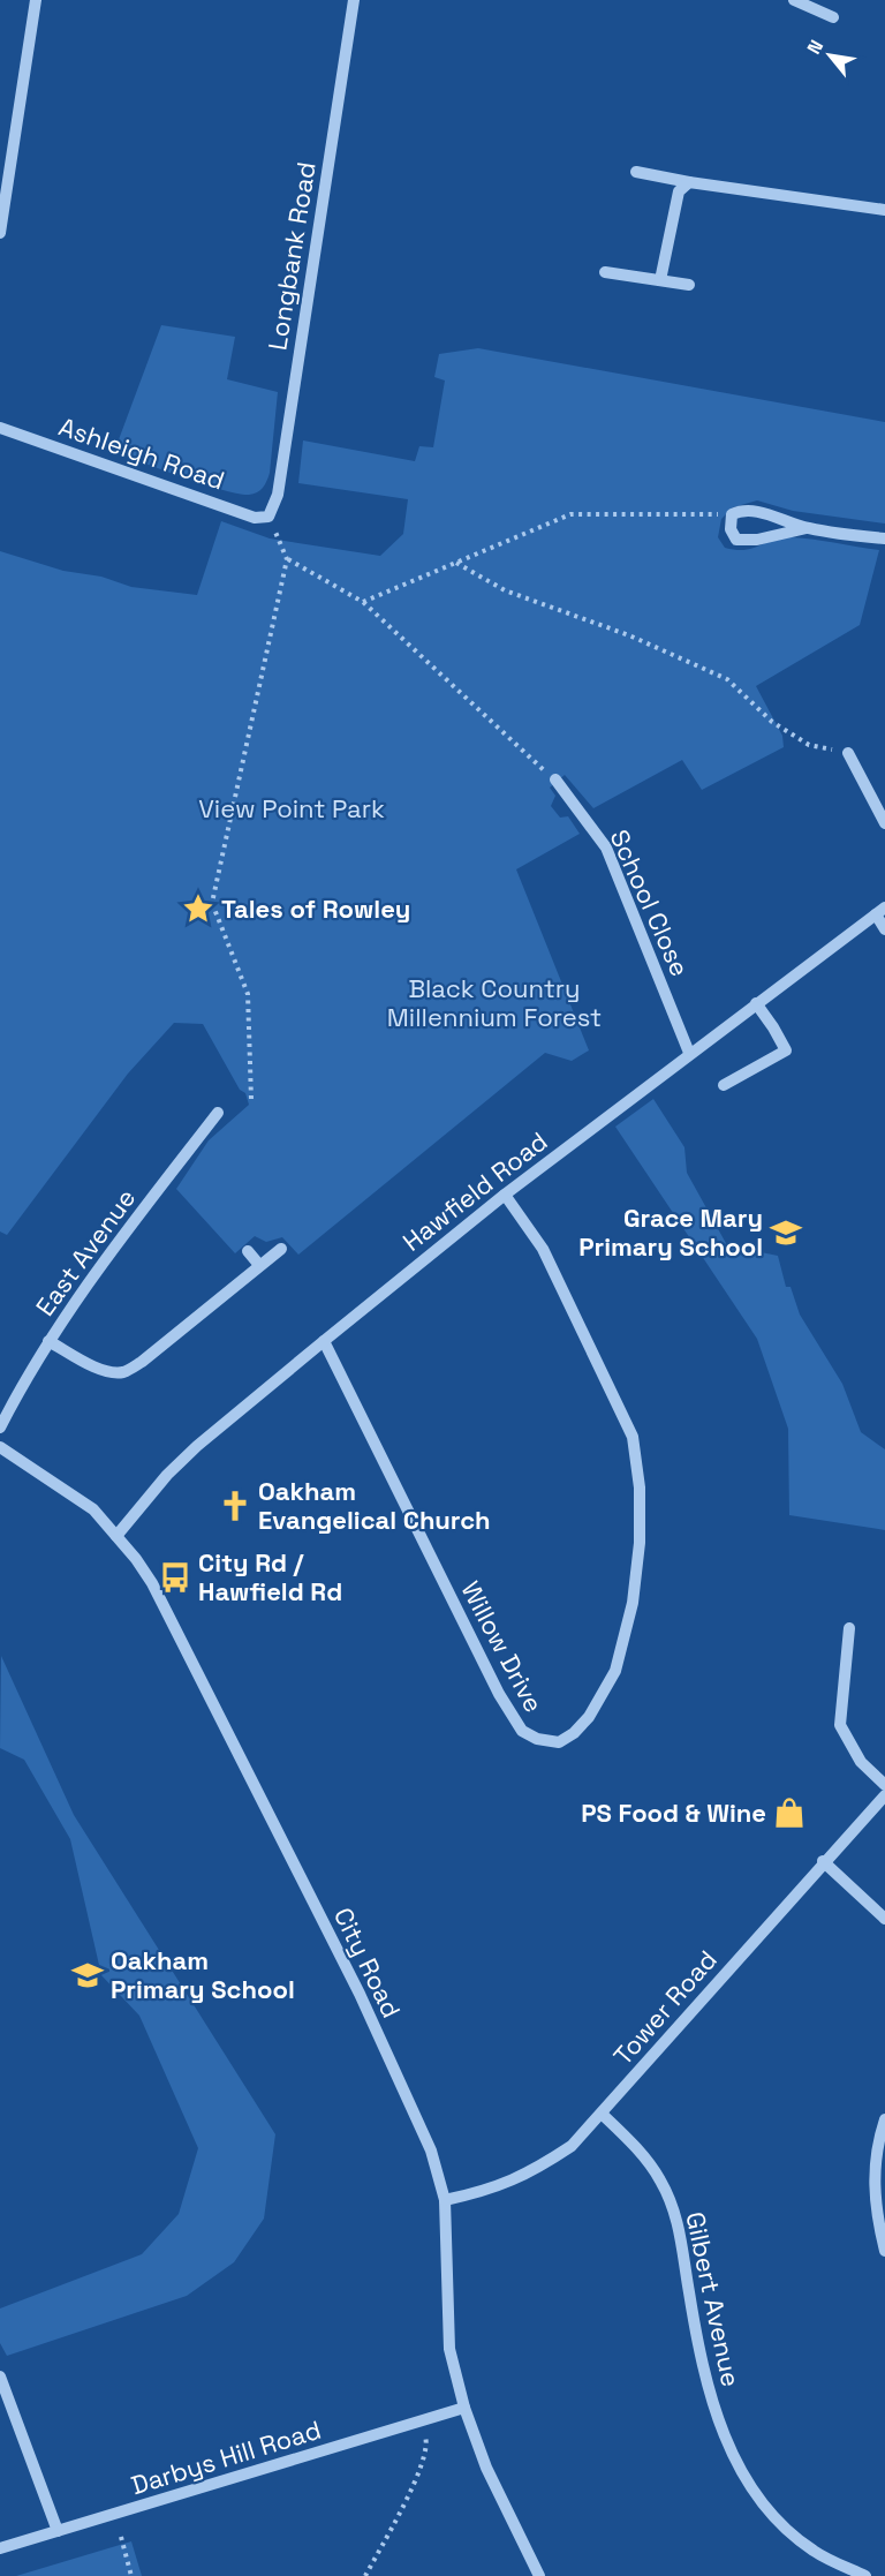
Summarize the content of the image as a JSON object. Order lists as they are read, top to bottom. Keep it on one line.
{"streets":{"street":["Longbank Road","Ashleigh Road","School Close","Hawfield Road","East Avenue","Willow Drive","City Road","Tower Road","Gilbert Avenue","Darbys Hill Road"]},"crossings":[["Longbank Road","Ashleigh Road"],["School Close","Hawfield Road"],["Hawfield Road","Willow Drive"],["Hawfield Road","City Road"],["City Road","Tower Road"],["City Road","Darbys Hill Road"],["Tower Road","Gilbert Avenue"]],"parks":["View Point Park","Black Country Millennium Forest"],"places":{"place":["Tales of Rowley"],"school or university":["Grace Mary Primary School","Oakham Primary School"],"church":["Oakham Evangelical Church"],"bus stop":["City Rd / Hawfield Rd"],"shop":["PS Food & Wine"]},"north":"top left"}
